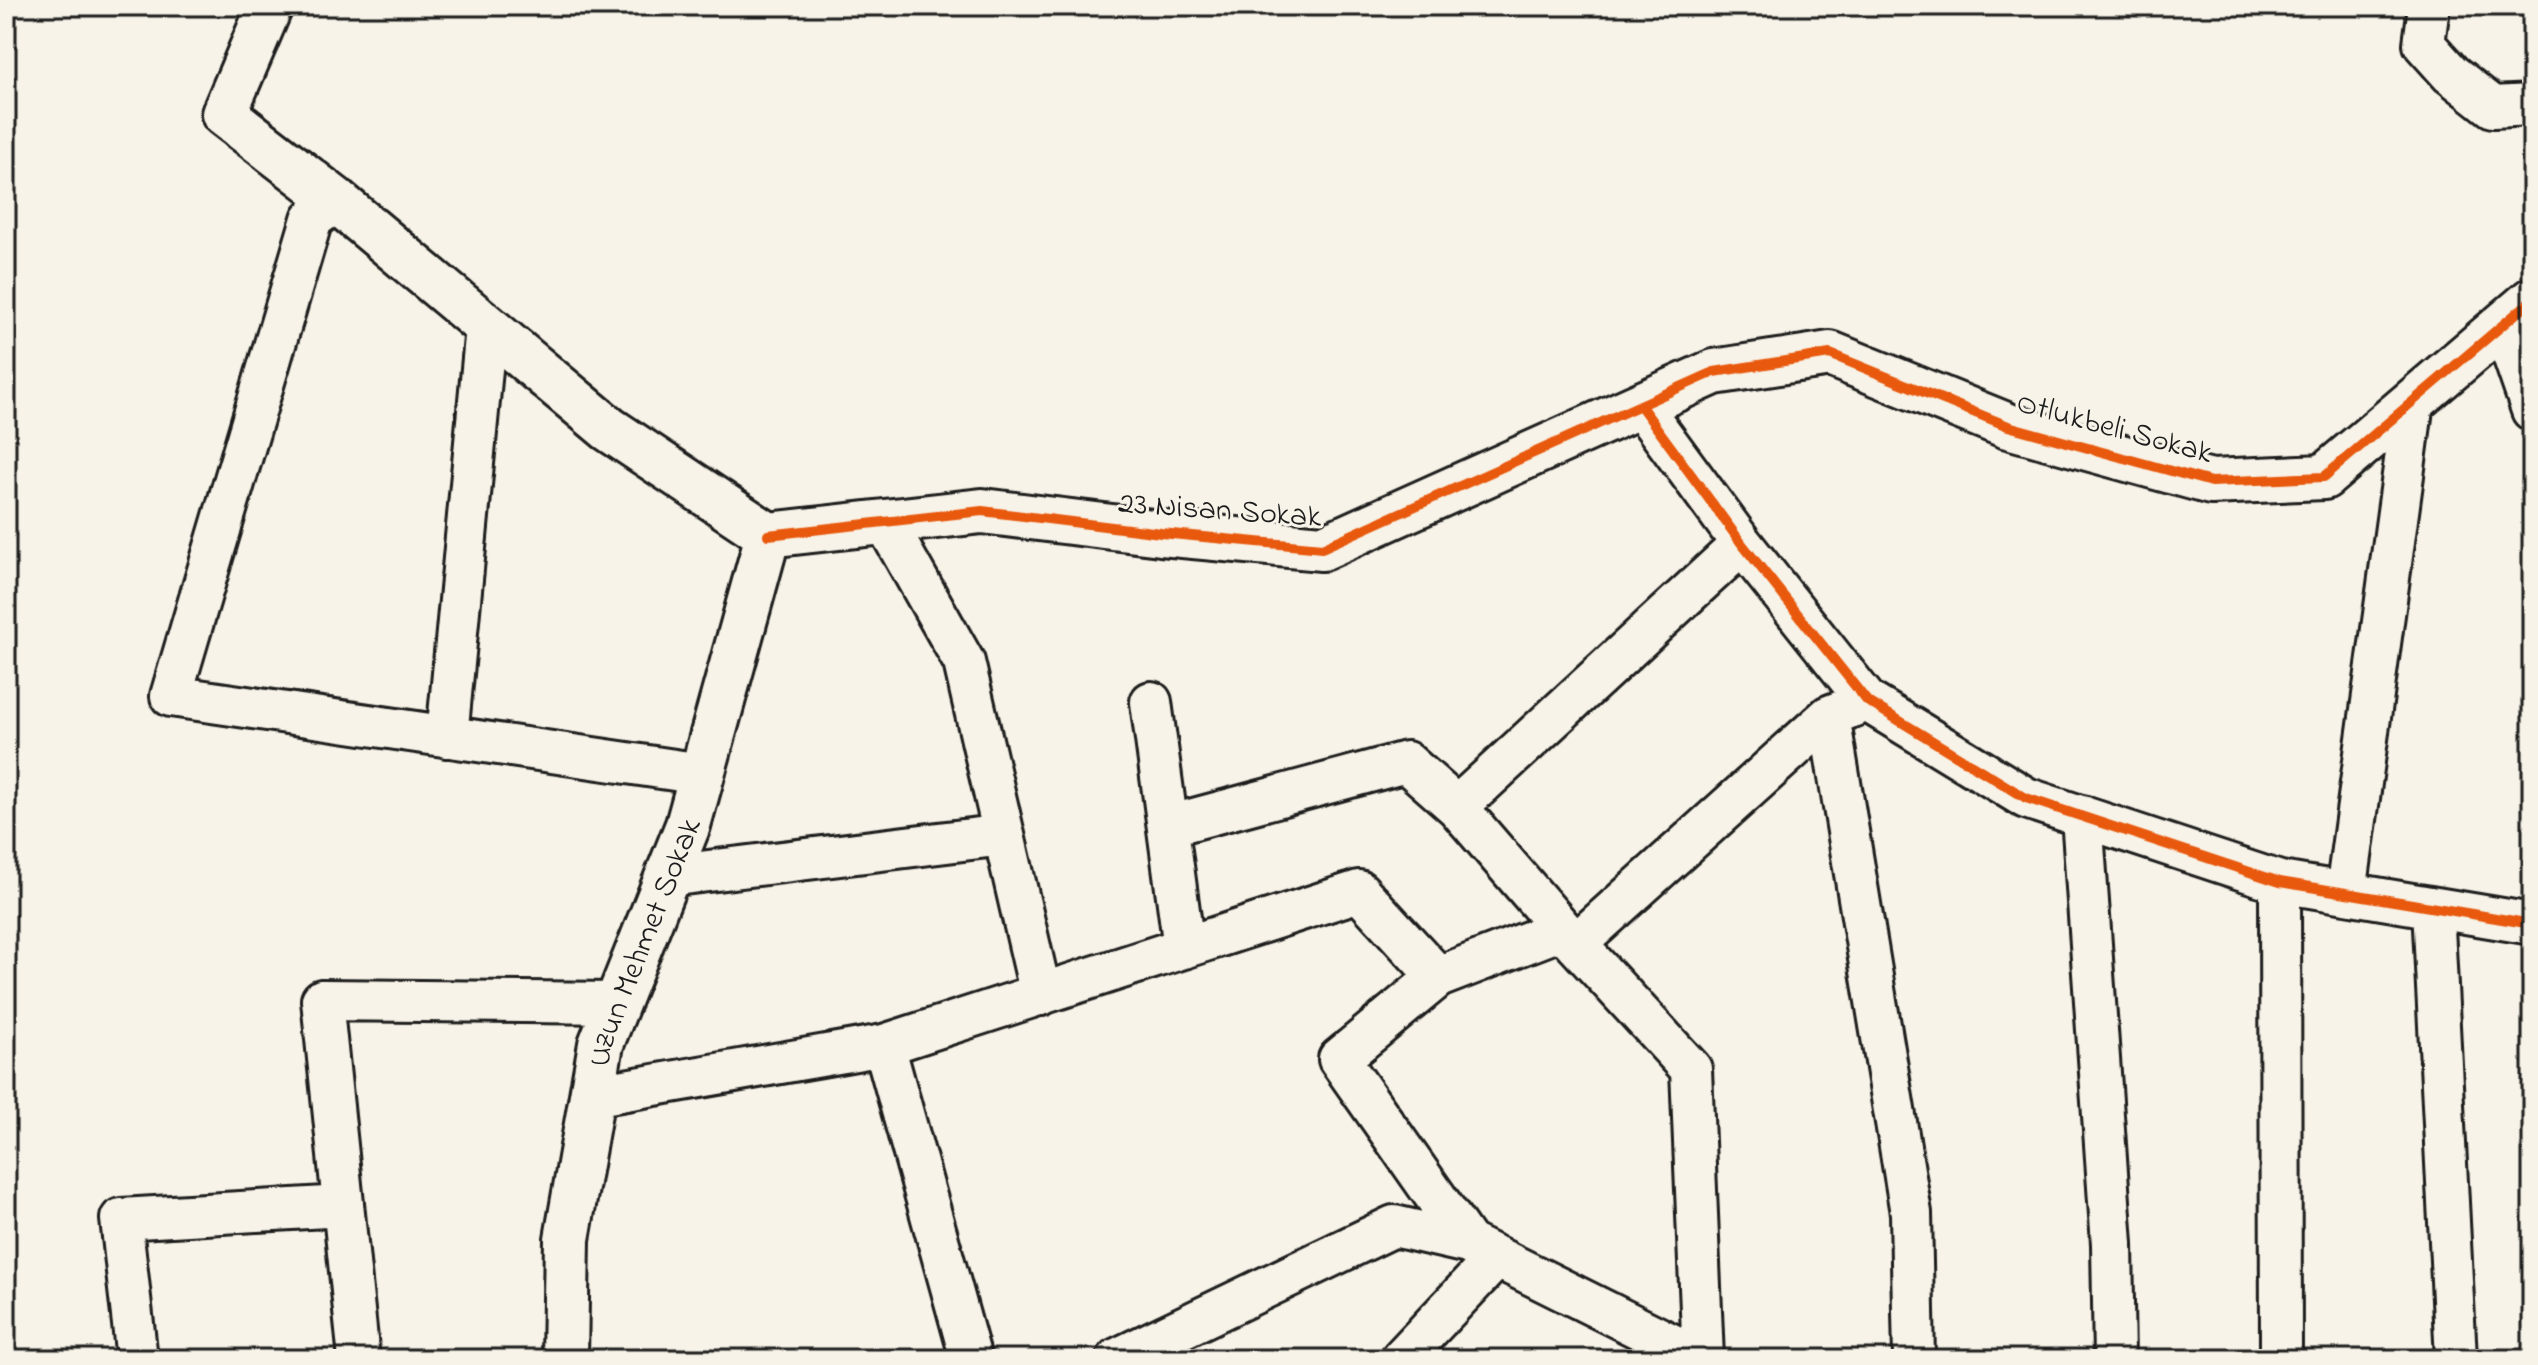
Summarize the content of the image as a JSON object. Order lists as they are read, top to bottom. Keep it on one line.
{"streets":{"street":["Otlukbeli Sokak","23 Nisan Sokak","Uzun Mehmet Sokak"]},"crossings":[["Otlukbeli Sokak","23 Nisan Sokak"],["23 Nisan Sokak","Uzun Mehmet Sokak"]]}
